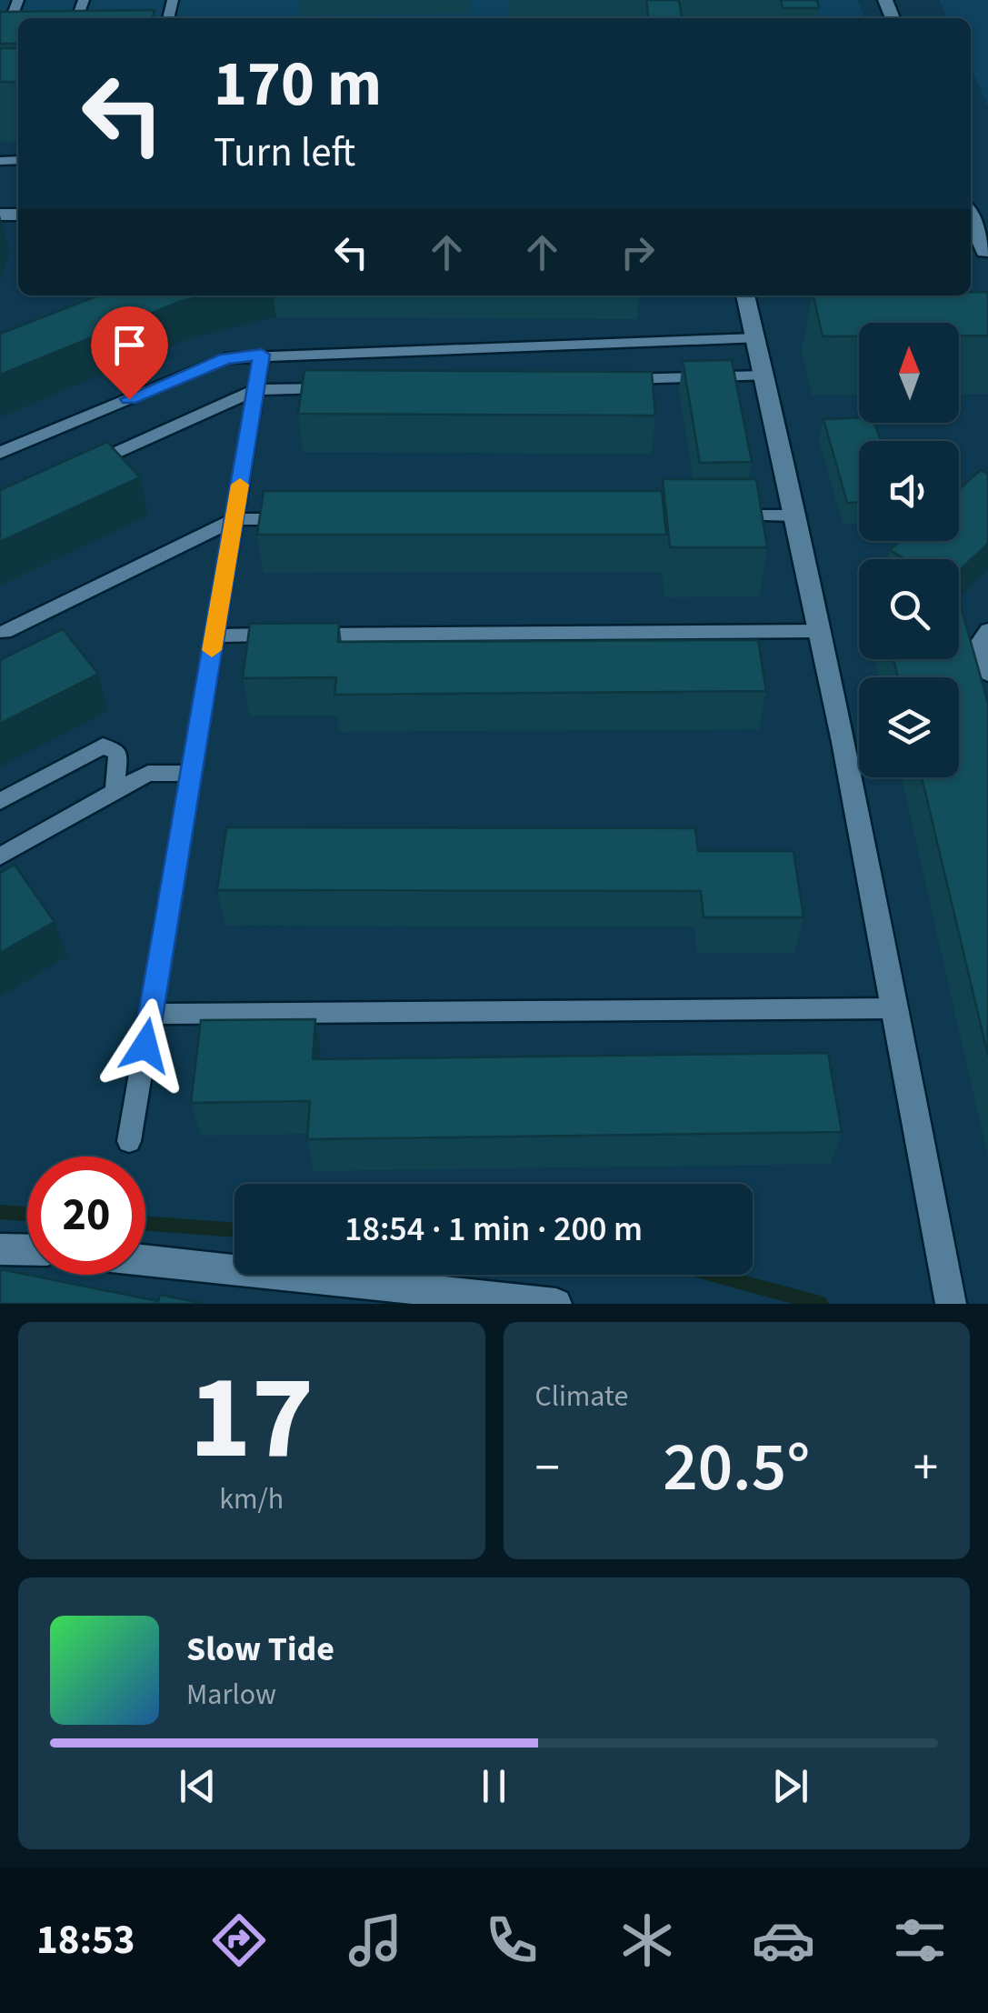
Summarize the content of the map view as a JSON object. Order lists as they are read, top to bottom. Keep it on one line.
{"north":"top","page":{"turn":["170 m","Turn left"],"limit":"20","trip":"18:54 · 1 min · 200 m","tile":[["17","km/h"],"Climate"],"heat":["−","20.5°","+"],"song":["Slow Tide","Marlow"],"tabs":"18:53"}}
